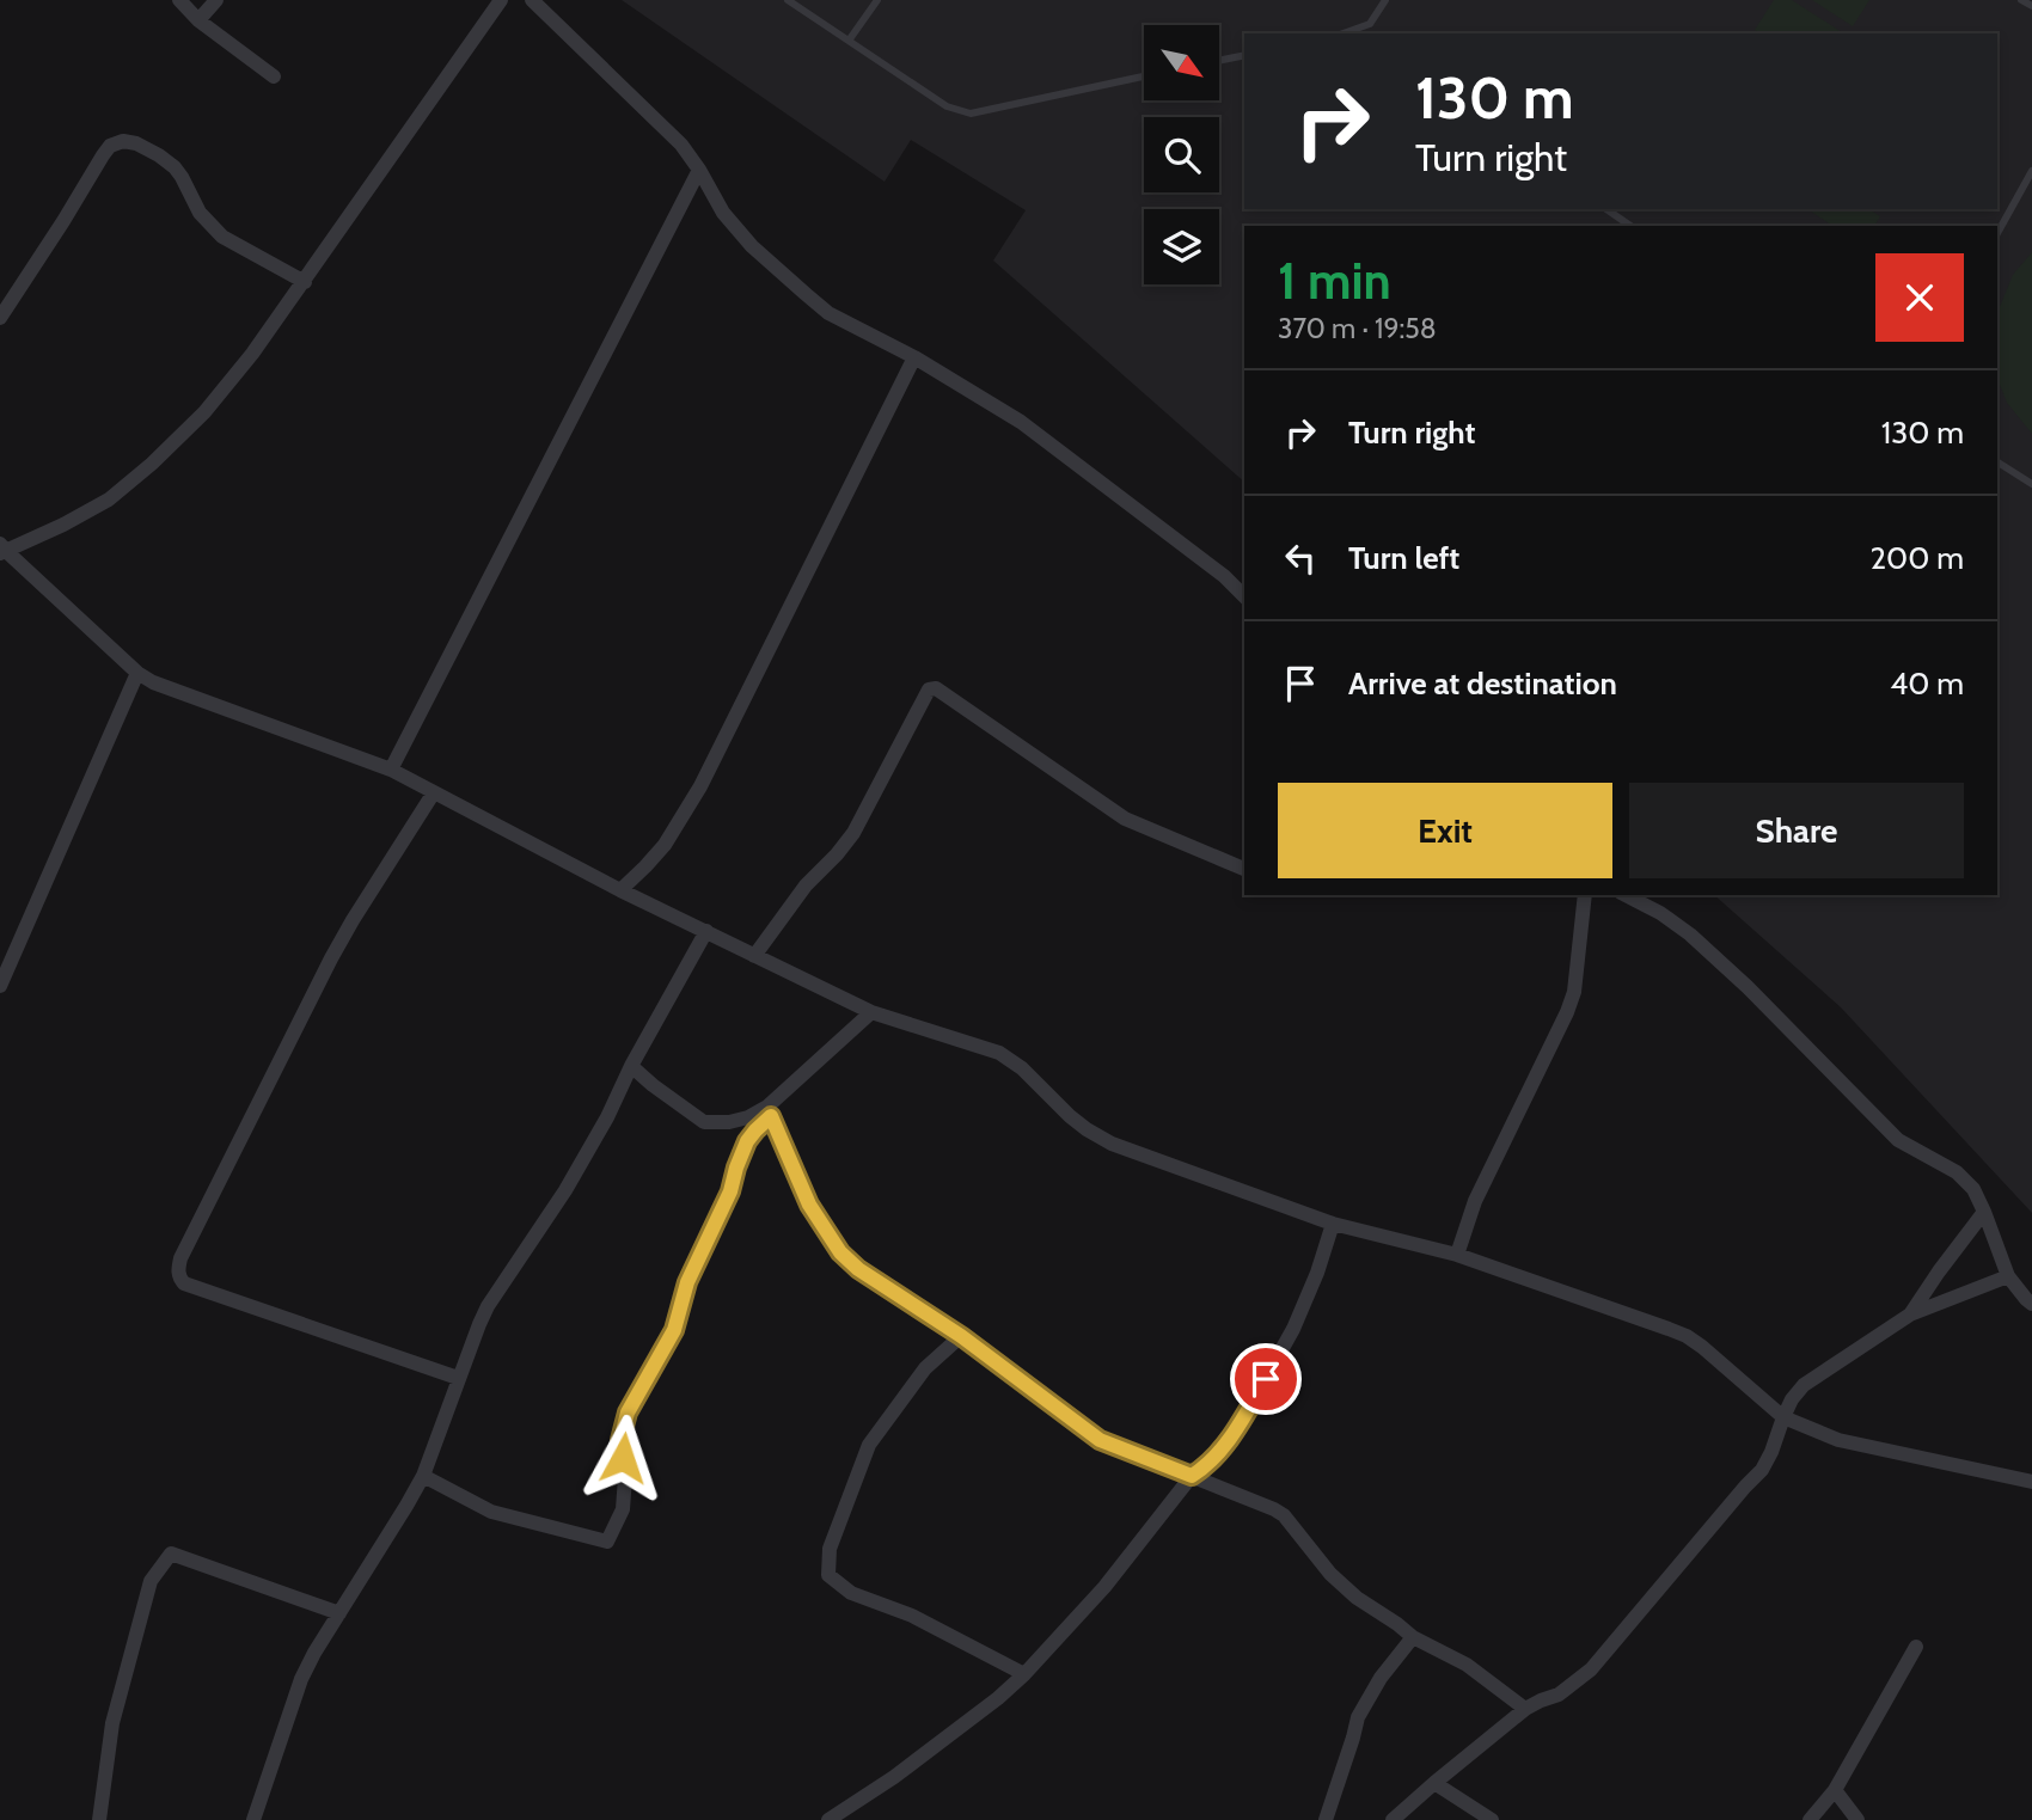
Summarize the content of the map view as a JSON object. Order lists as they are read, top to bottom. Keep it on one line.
{"north":"bottom right","page":{"turn":["130 m","Turn right"],"heading":["1 min","370 m · 19:58"],"list":[{"name":"Turn right","value":"130 m"},{"name":"Turn left","value":"200 m"},{"name":"Arrive at destination","value":"40 m"}],"buttons":["Exit","Share"]}}
